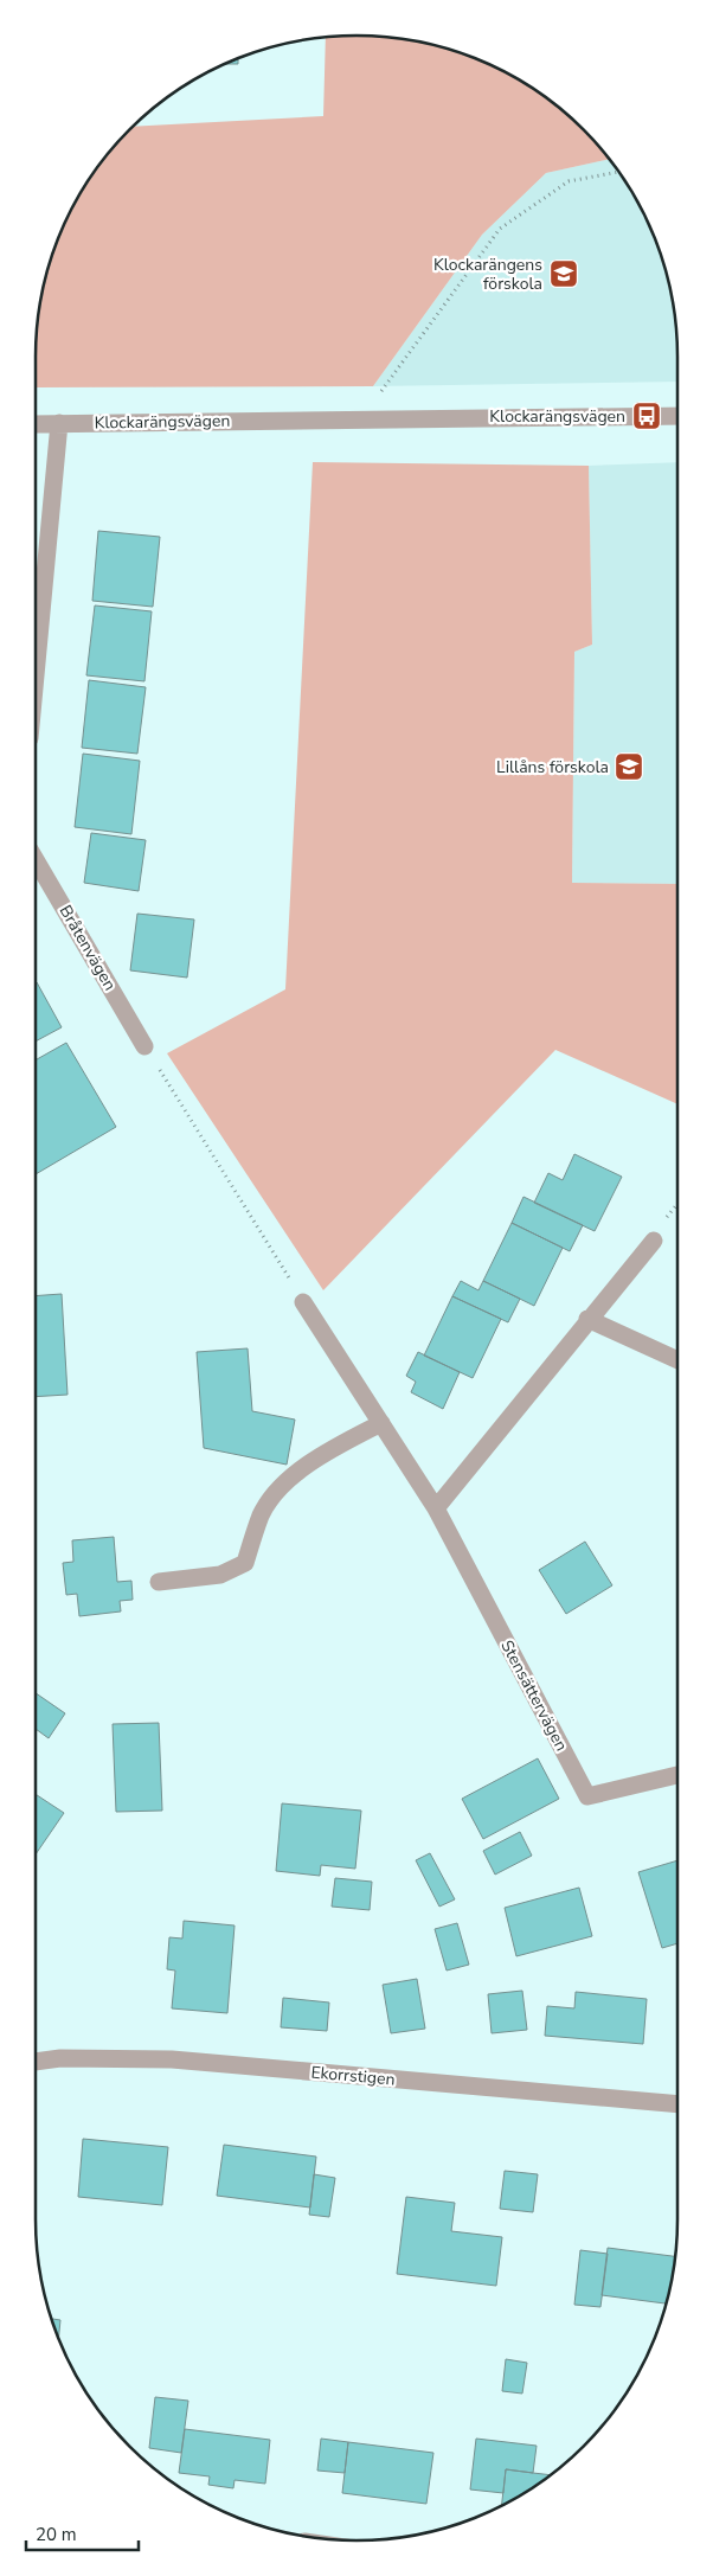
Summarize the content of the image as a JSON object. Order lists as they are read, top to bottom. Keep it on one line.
{"streets":{"street":["Klockarängsvägen","Bråtenvägen","Stensättervägen","Ekorrstigen"]},"places":{"school or university":["Klockarängens förskola","Lillåns förskola"],"bus stop":["Klockarängsvägen"]},"scale_bar":"20 m"}
